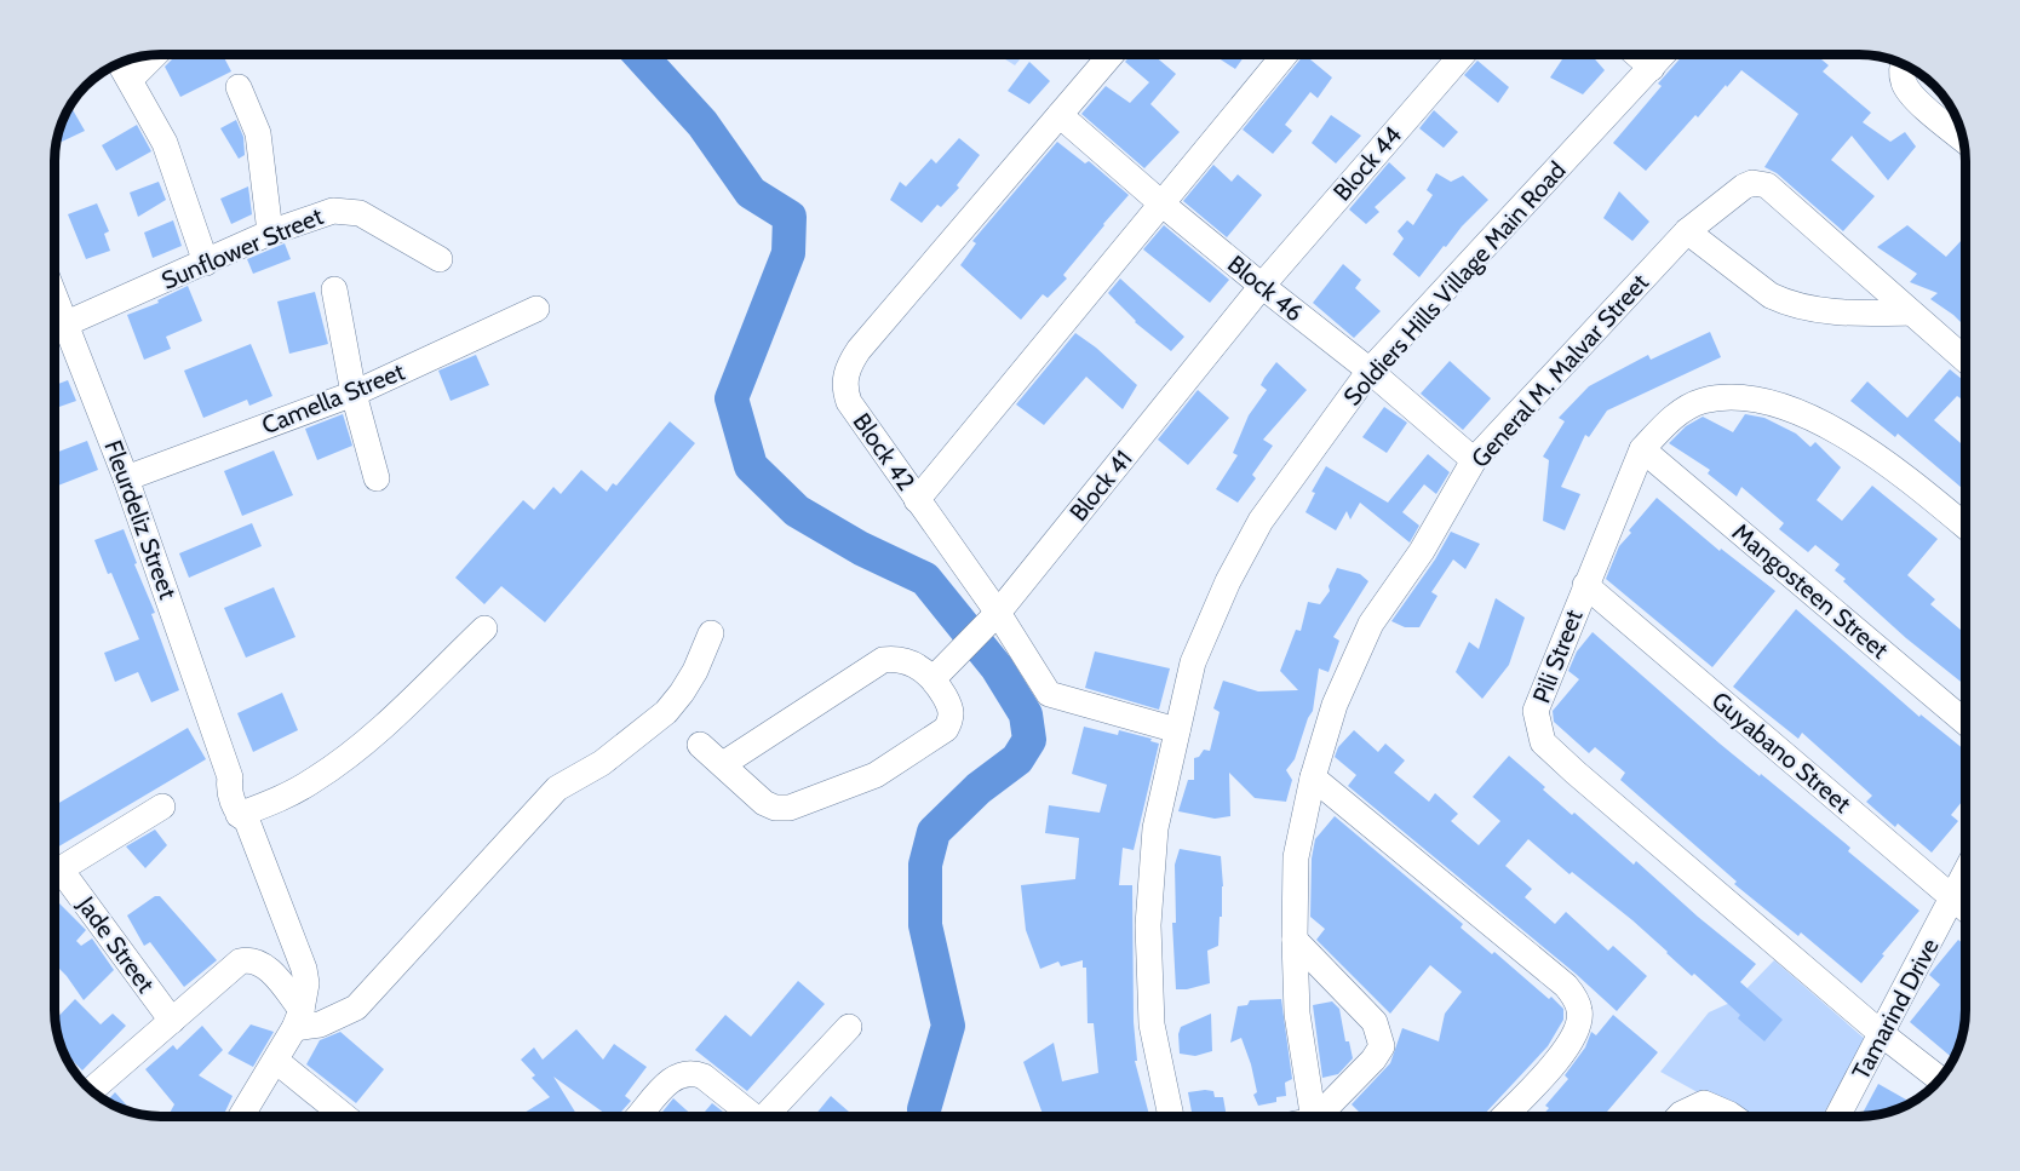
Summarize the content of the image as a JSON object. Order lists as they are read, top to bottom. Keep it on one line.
{"streets":{"street":["Block 44","Sunflower Street","Soldiers Hills Village Main Road","Block 46","General M. Malvar Street","Camella Street","Block 42","Block 41","Fleurdeliz Street","Mangosteen Street","Pili Street","Guyabano Street","Jade Street","Tamarind Drive"]},"crossings":[["Block 44","Block 46"],["Block 44","Block 41"],["Sunflower Street","Fleurdeliz Street"],["Soldiers Hills Village Main Road","Block 46"],["Soldiers Hills Village Main Road","Block 42"],["Block 46","General M. Malvar Street"],["Block 46","Block 42"],["Block 46","Block 41"],["Camella Street","Fleurdeliz Street"],["Block 42","Block 41"],["Mangosteen Street","Pili Street"],["Pili Street","Guyabano Street"],["Pili Street","Tamarind Drive"],["Guyabano Street","Tamarind Drive"]]}
